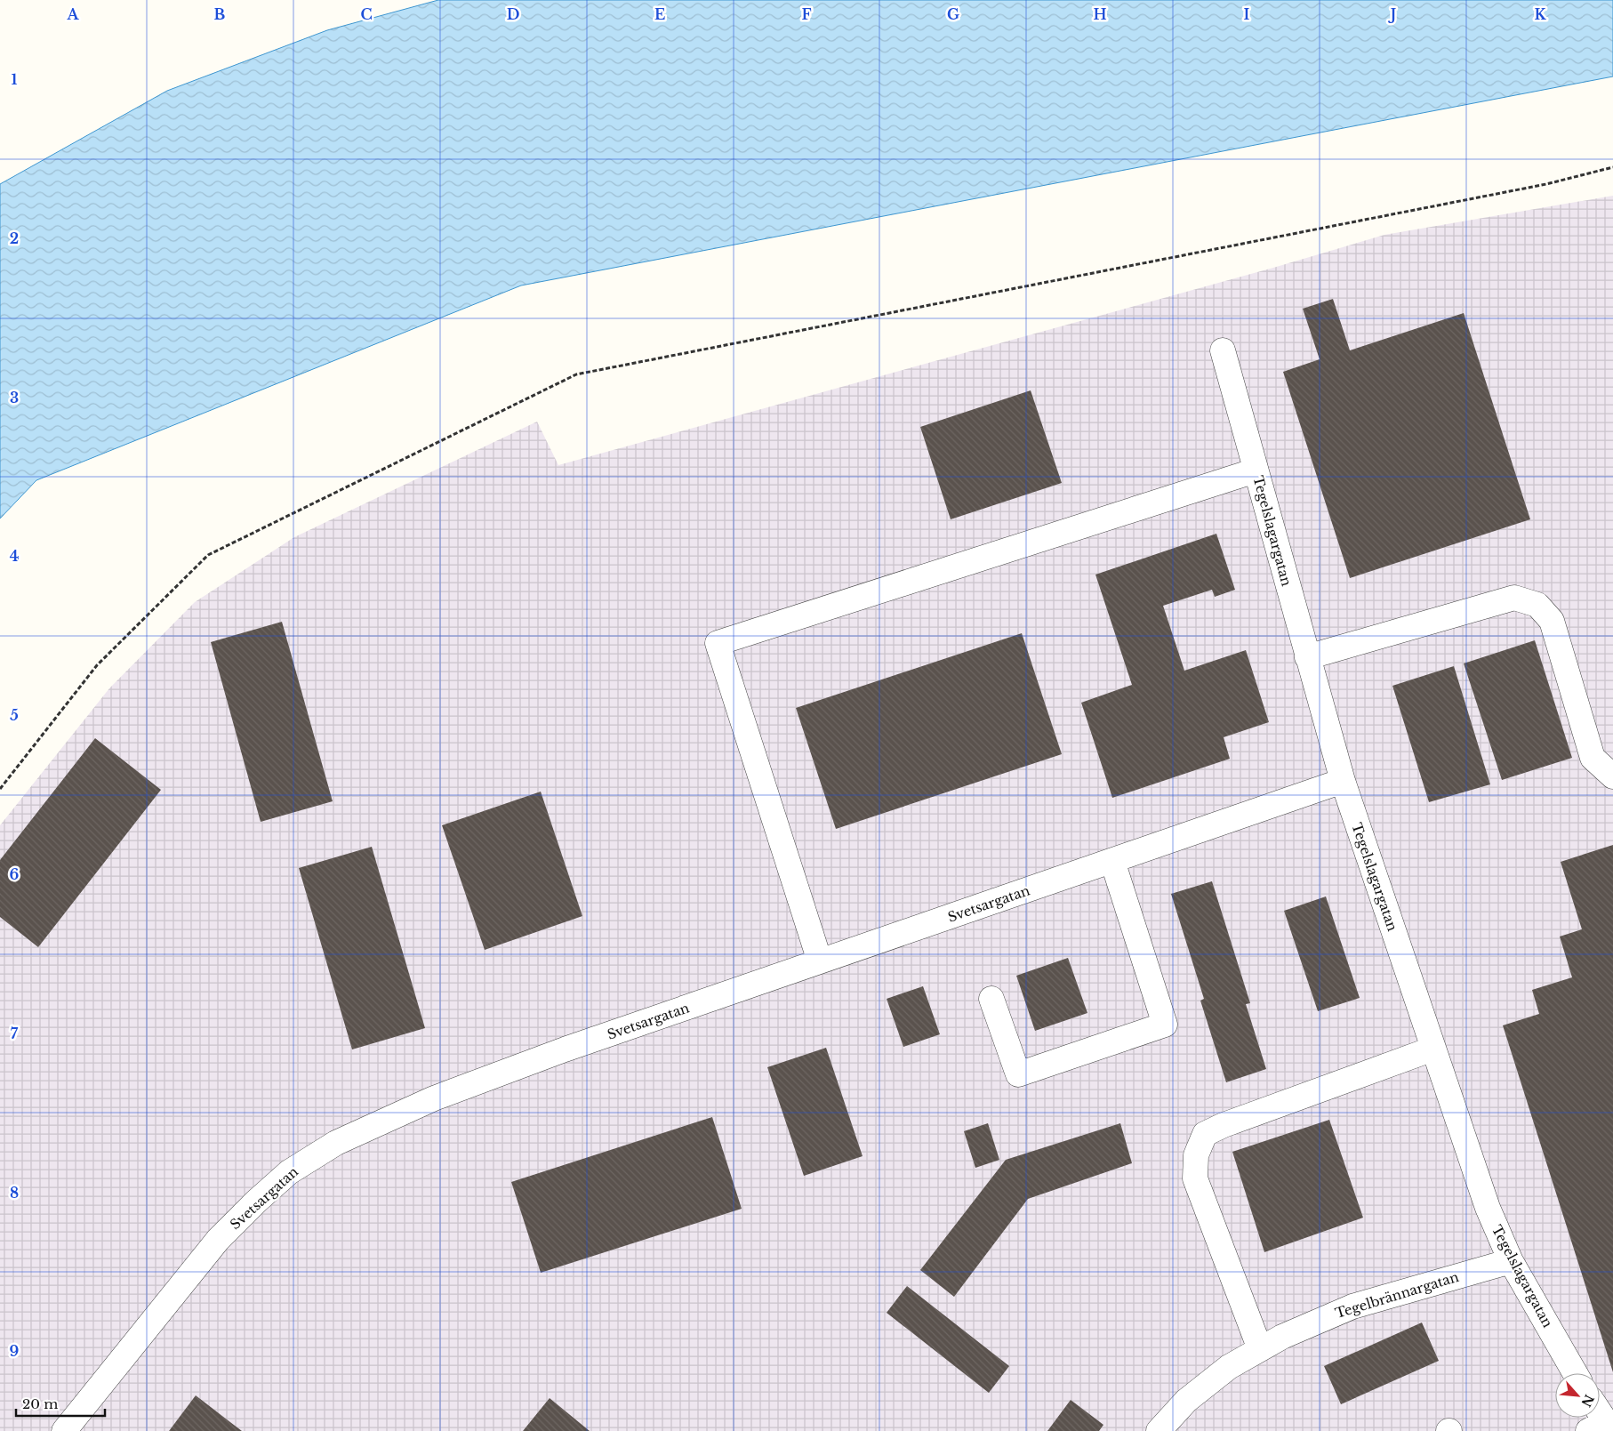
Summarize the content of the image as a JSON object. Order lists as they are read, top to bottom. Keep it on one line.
{"streets":{"street":["Tegelslagargatan","Svetsargatan","Tegelbrännargatan"]},"crossings":[["Tegelslagargatan","Svetsargatan"],["Tegelslagargatan","Tegelbrännargatan"]],"scale_bar":"20 m","north":"bottom right","grid":{"columns":["A","B","C","D","E","F","G","H","I","J","K"],"rows":["1","2","3","4","5","6","7","8","9"]}}
